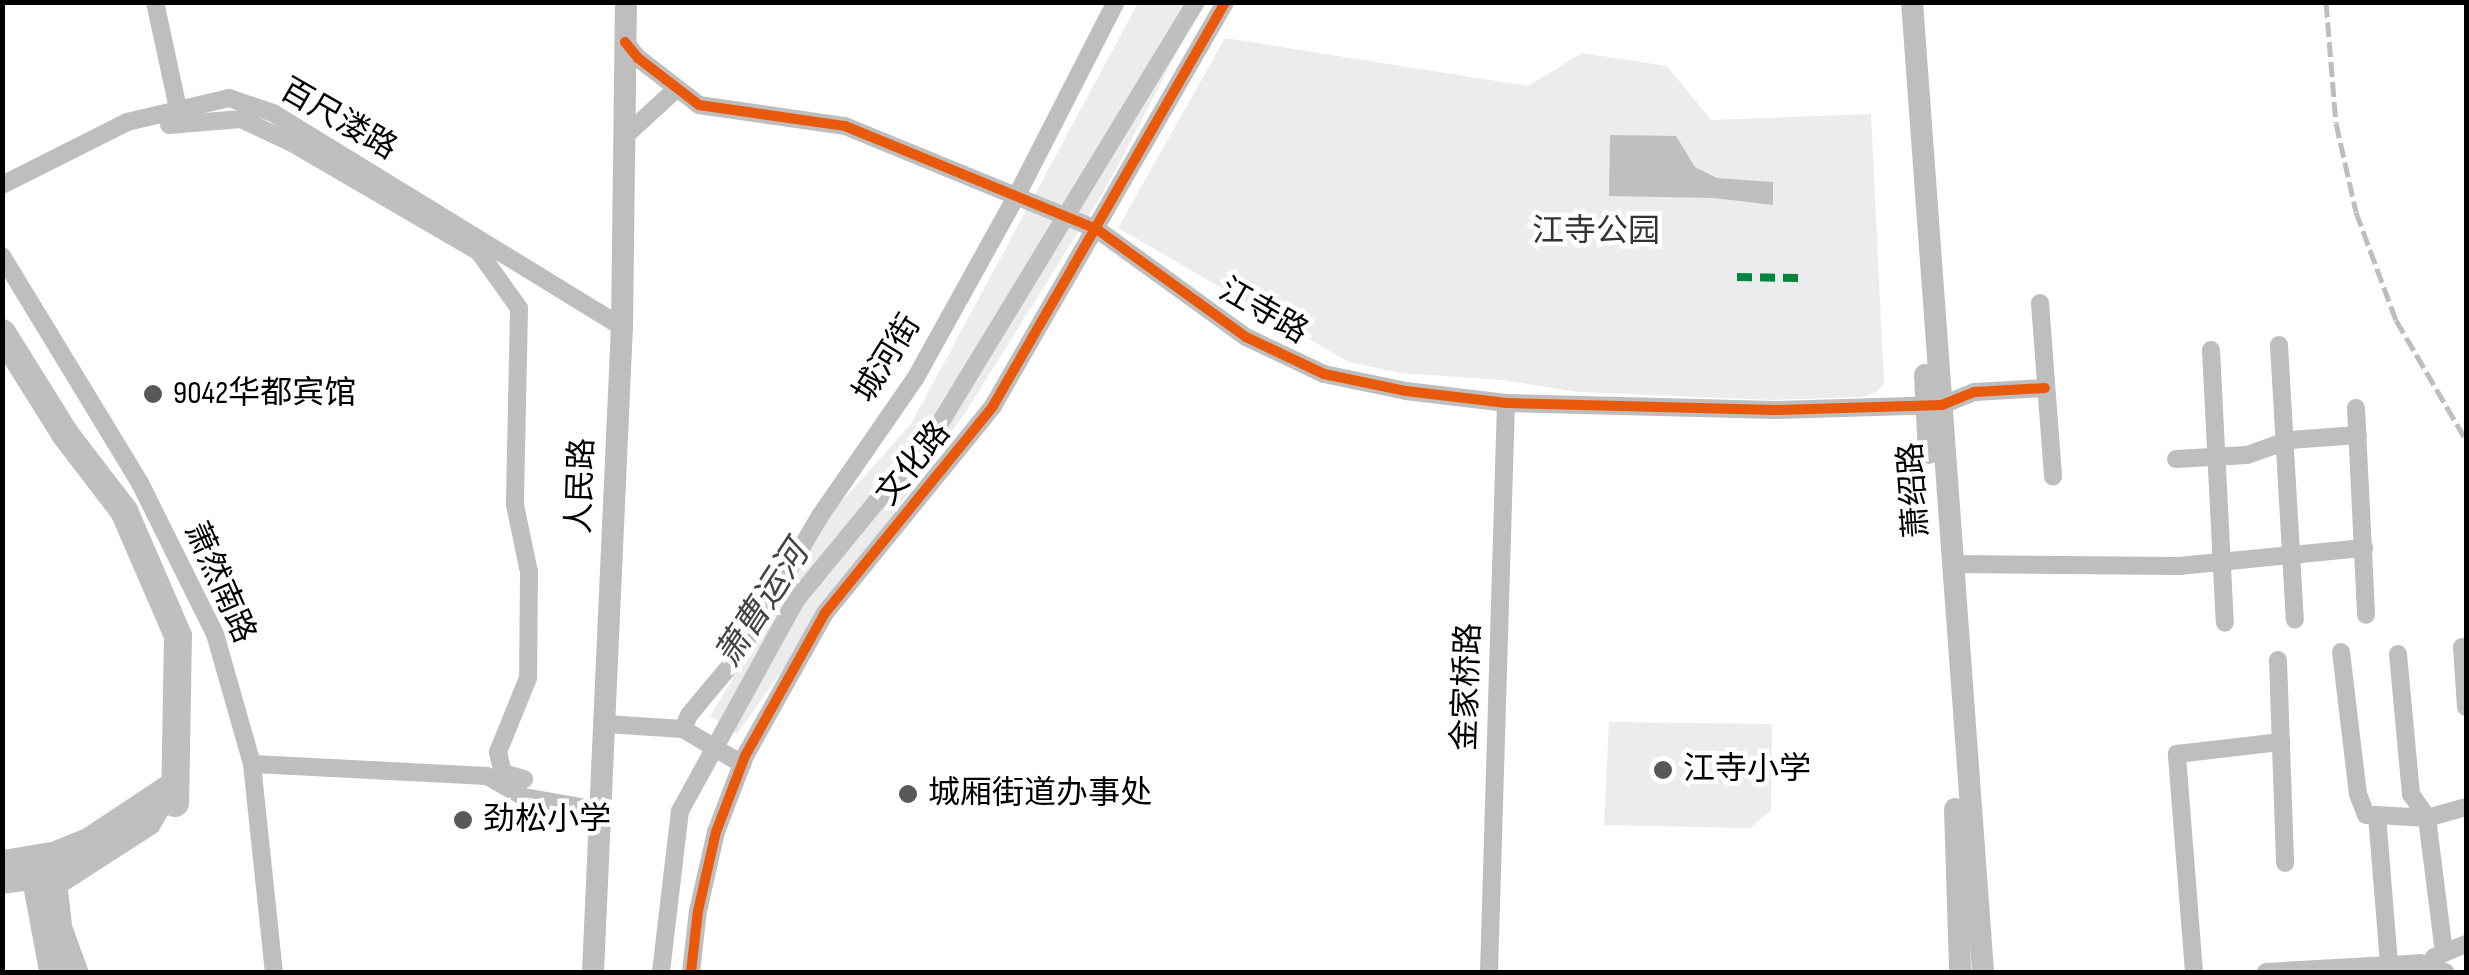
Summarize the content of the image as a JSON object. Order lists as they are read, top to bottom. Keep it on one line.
{"streets":{"main road":["人民路","萧绍路"],"street":["百尺溇路","江寺路","城河街","文化路","萧然南路","金家桥路"]},"crossings":[["百尺溇路","人民路"],["江寺路","城河街"],["江寺路","文化路"],["江寺路","人民路"],["江寺路","萧绍路"],["江寺路","金家桥路"]],"water":["萧曹运河"],"parks":["江寺公园"],"places":["9042华都宾馆","江寺小学","城厢街道办事处","劲松小学"]}
